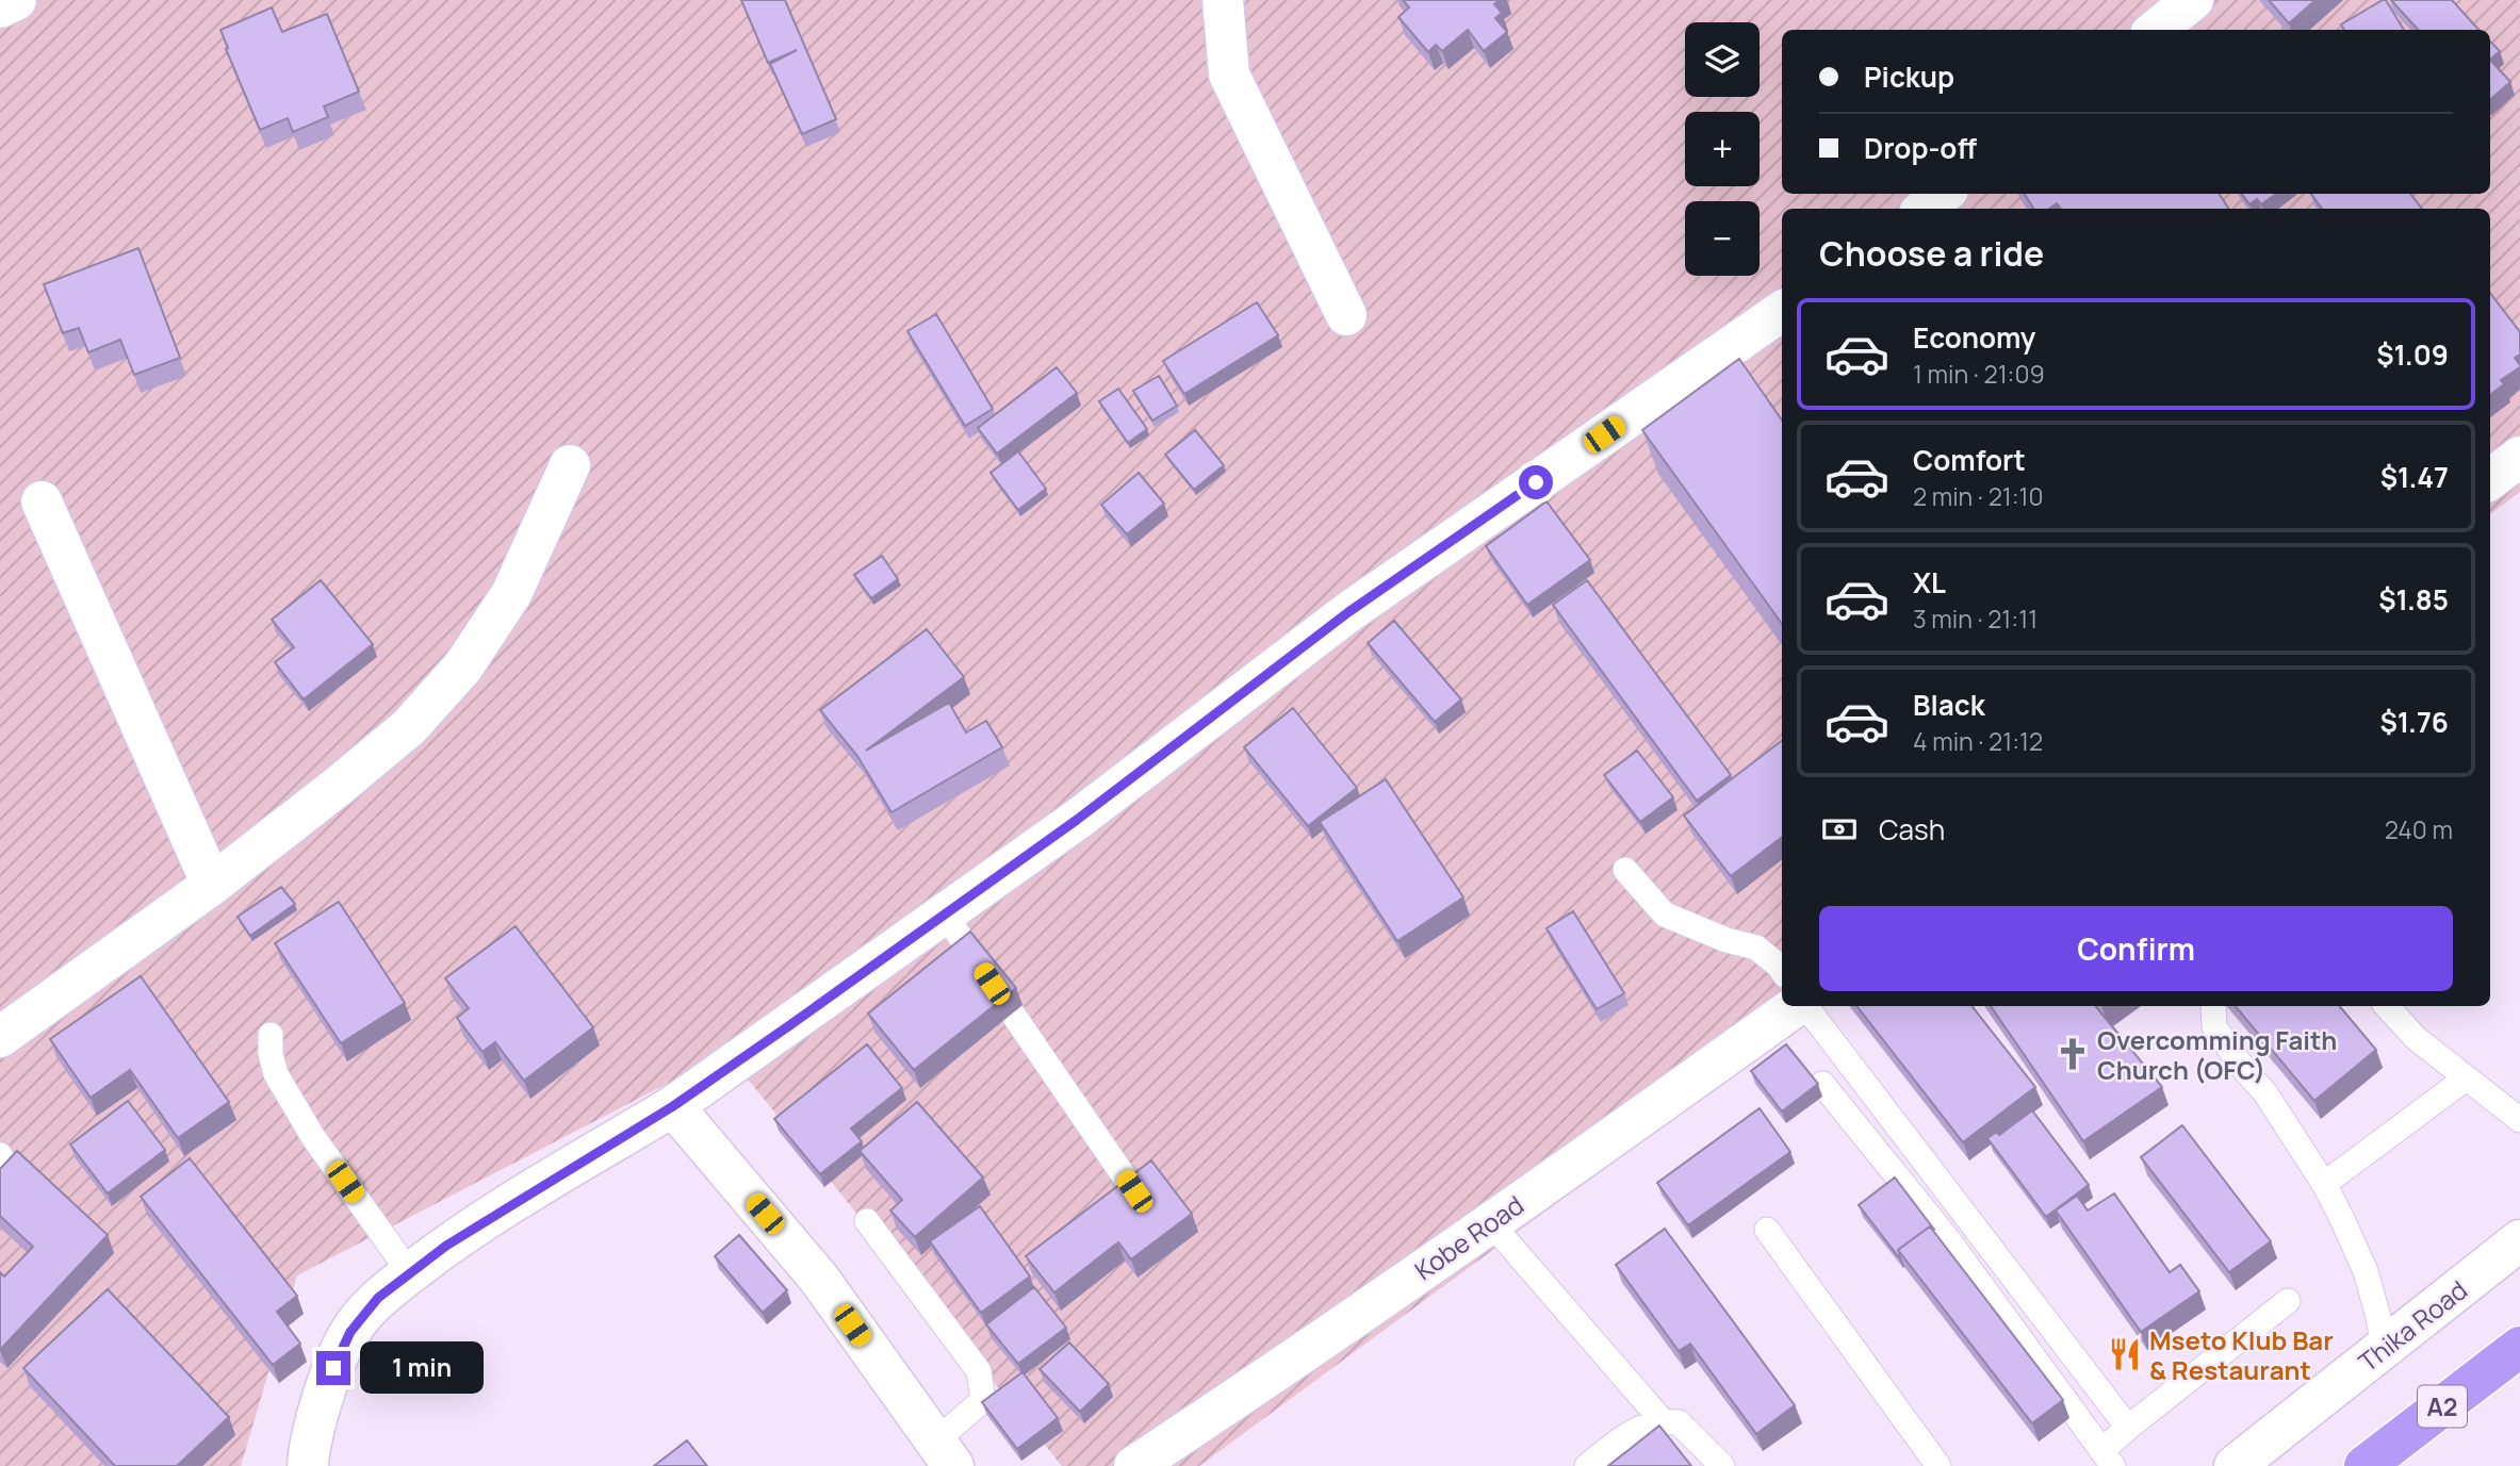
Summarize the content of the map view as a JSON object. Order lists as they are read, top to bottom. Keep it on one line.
{"streets":{"highway":["A2"],"street":["Kobe Road","Thika Road"]},"places":{"church":["Overcomming Faith Church (OFC)"],"restaurant":["Mseto Klub Bar & Restaurant"]},"page":{"map_buttons":["+","−"],"banner":["Pickup","Drop-off"],"heading":"Choose a ride","list":[{"name":"Economy","note":"1 min · 21:09","value":"$1.09"},{"name":"Comfort","note":"2 min · 21:10","value":"$1.47"},{"name":"XL","note":"3 min · 21:11","value":"$1.85"},{"name":"Black","note":"4 min · 21:12","value":"$1.76"}],"pay":["Cash","240 m"],"buttons":"Confirm","bubble":"1 min"}}
